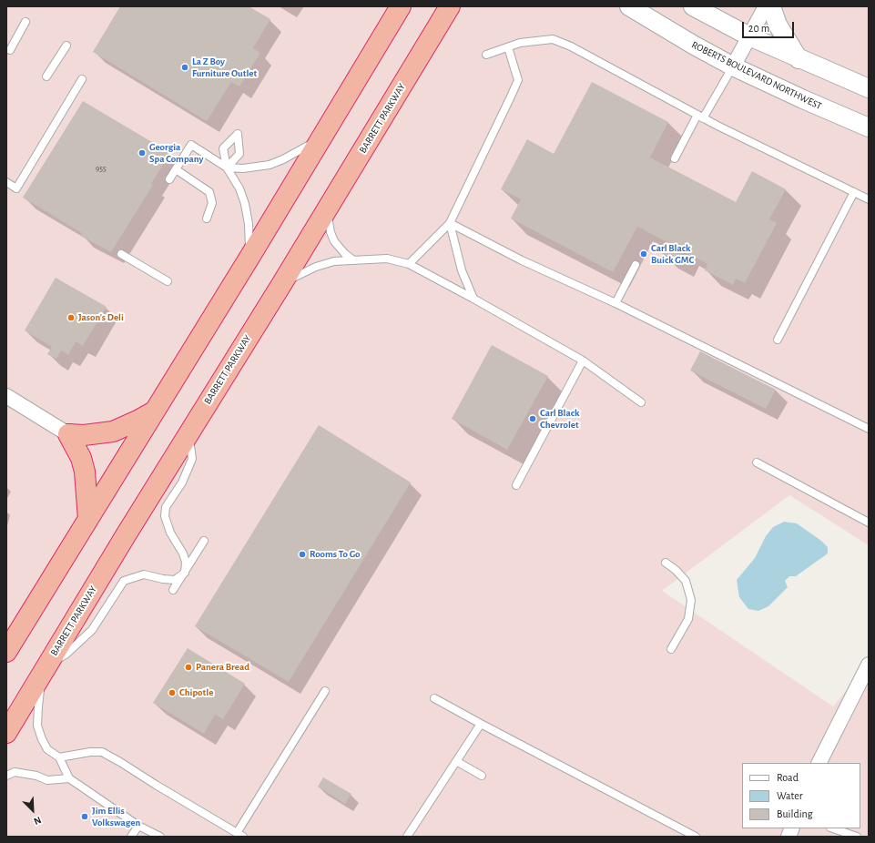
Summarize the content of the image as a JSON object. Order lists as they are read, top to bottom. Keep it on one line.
{"streets":{"highway":["BARRETT PARKWAY"],"street":["ROBERTS BOULEVARD NORTHWEST"]},"places":["La Z Boy Furniture Outlet","Georgia Spa Company","Carl Black Buick GMC","Jason's Deli","Carl Black Chevrolet","Rooms To Go","Panera Bread","Chipotle","Jim Ellis Volkswagen"],"house_numbers":["955"],"legend":["Road","Water","Building"],"scale_bar":"20 m","north":"bottom right"}
